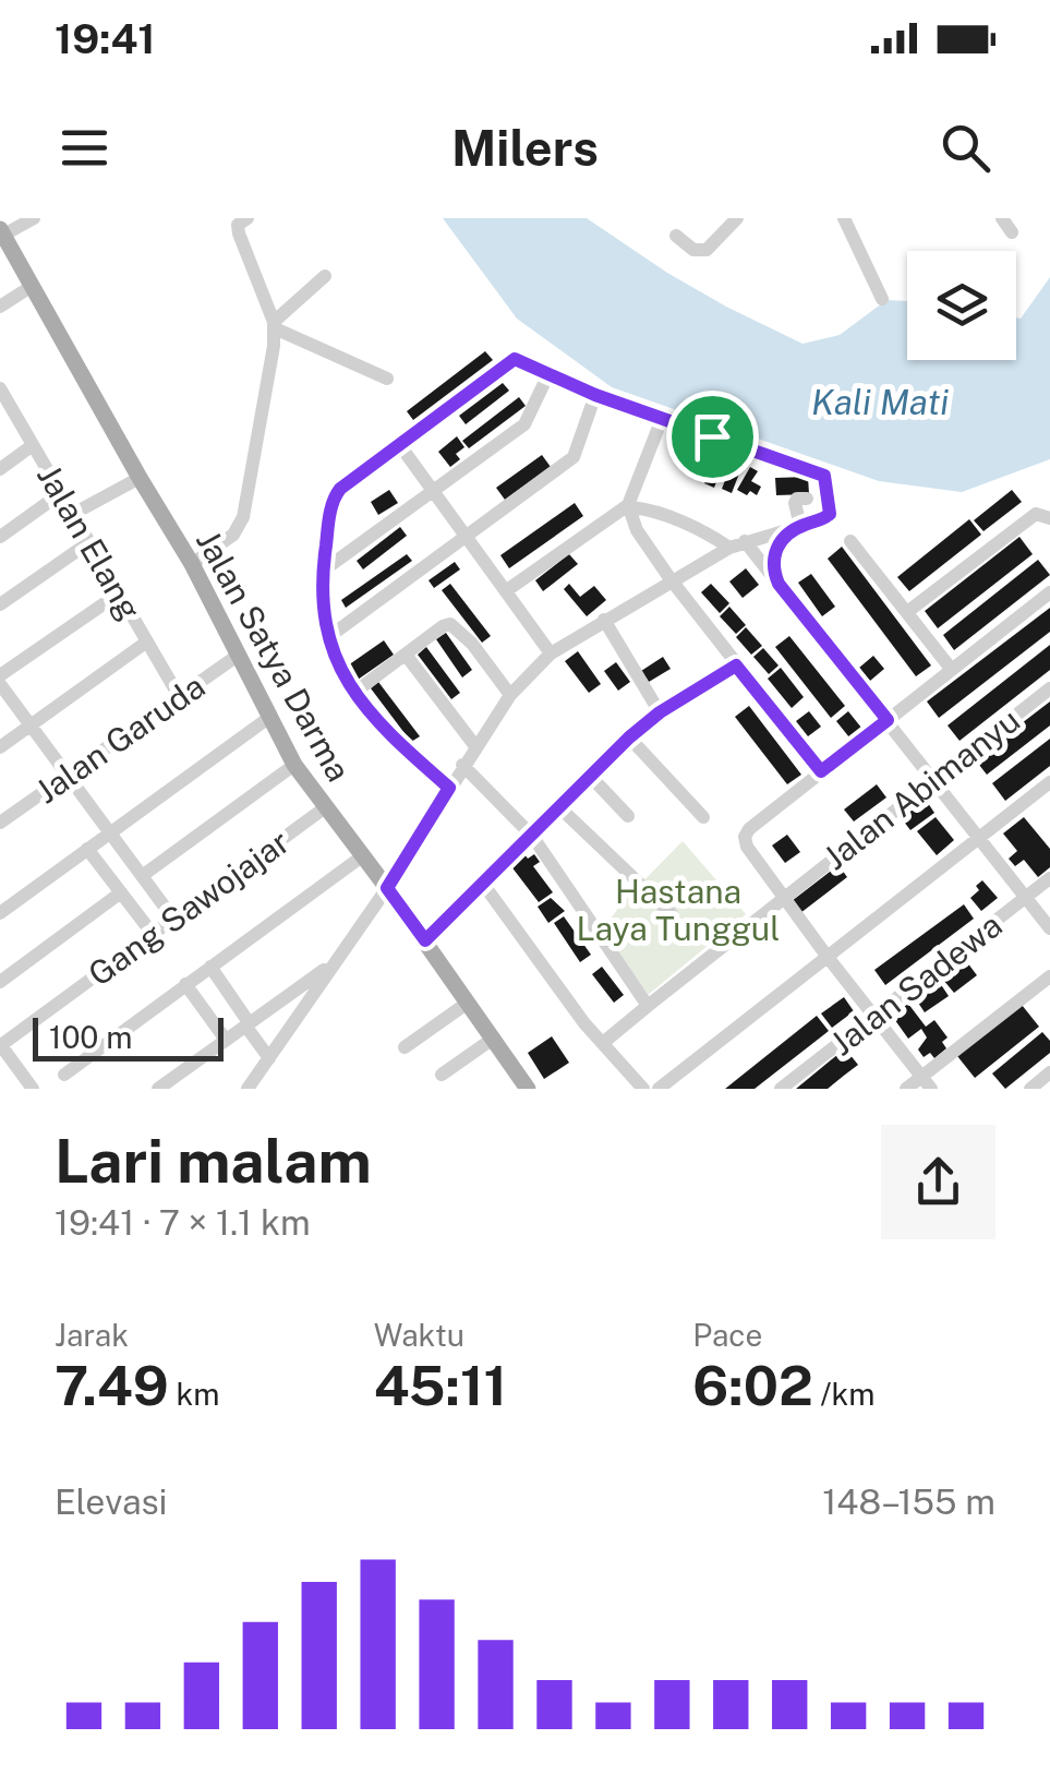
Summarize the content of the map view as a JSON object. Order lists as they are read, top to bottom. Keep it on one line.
{"streets":{"main road":["Jalan Satya Darma"],"street":["Jalan Elang","Jalan Garuda","Jalan Abimanyu","Gang Sawojajar","Jalan Sadewa"]},"crossings":[["Jalan Elang","Jalan Garuda"],["Jalan Satya Darma","Jalan Garuda"],["Jalan Satya Darma","Gang Sawojajar"]],"water":["Kali Mati"],"parks":["Hastana Laya Tunggul"],"scale_bar":"100 m","page":{"status":"19:41","header":"Milers","scale":"100 m","heading":["Lari malam","19:41 · 7 × 1.1 km"],"stats":[["Jarak","7.49 km"],["Waktu","45:11"],["Pace","6:02 /km"]],"chart":["Elevasi","148–155 m"]}}
